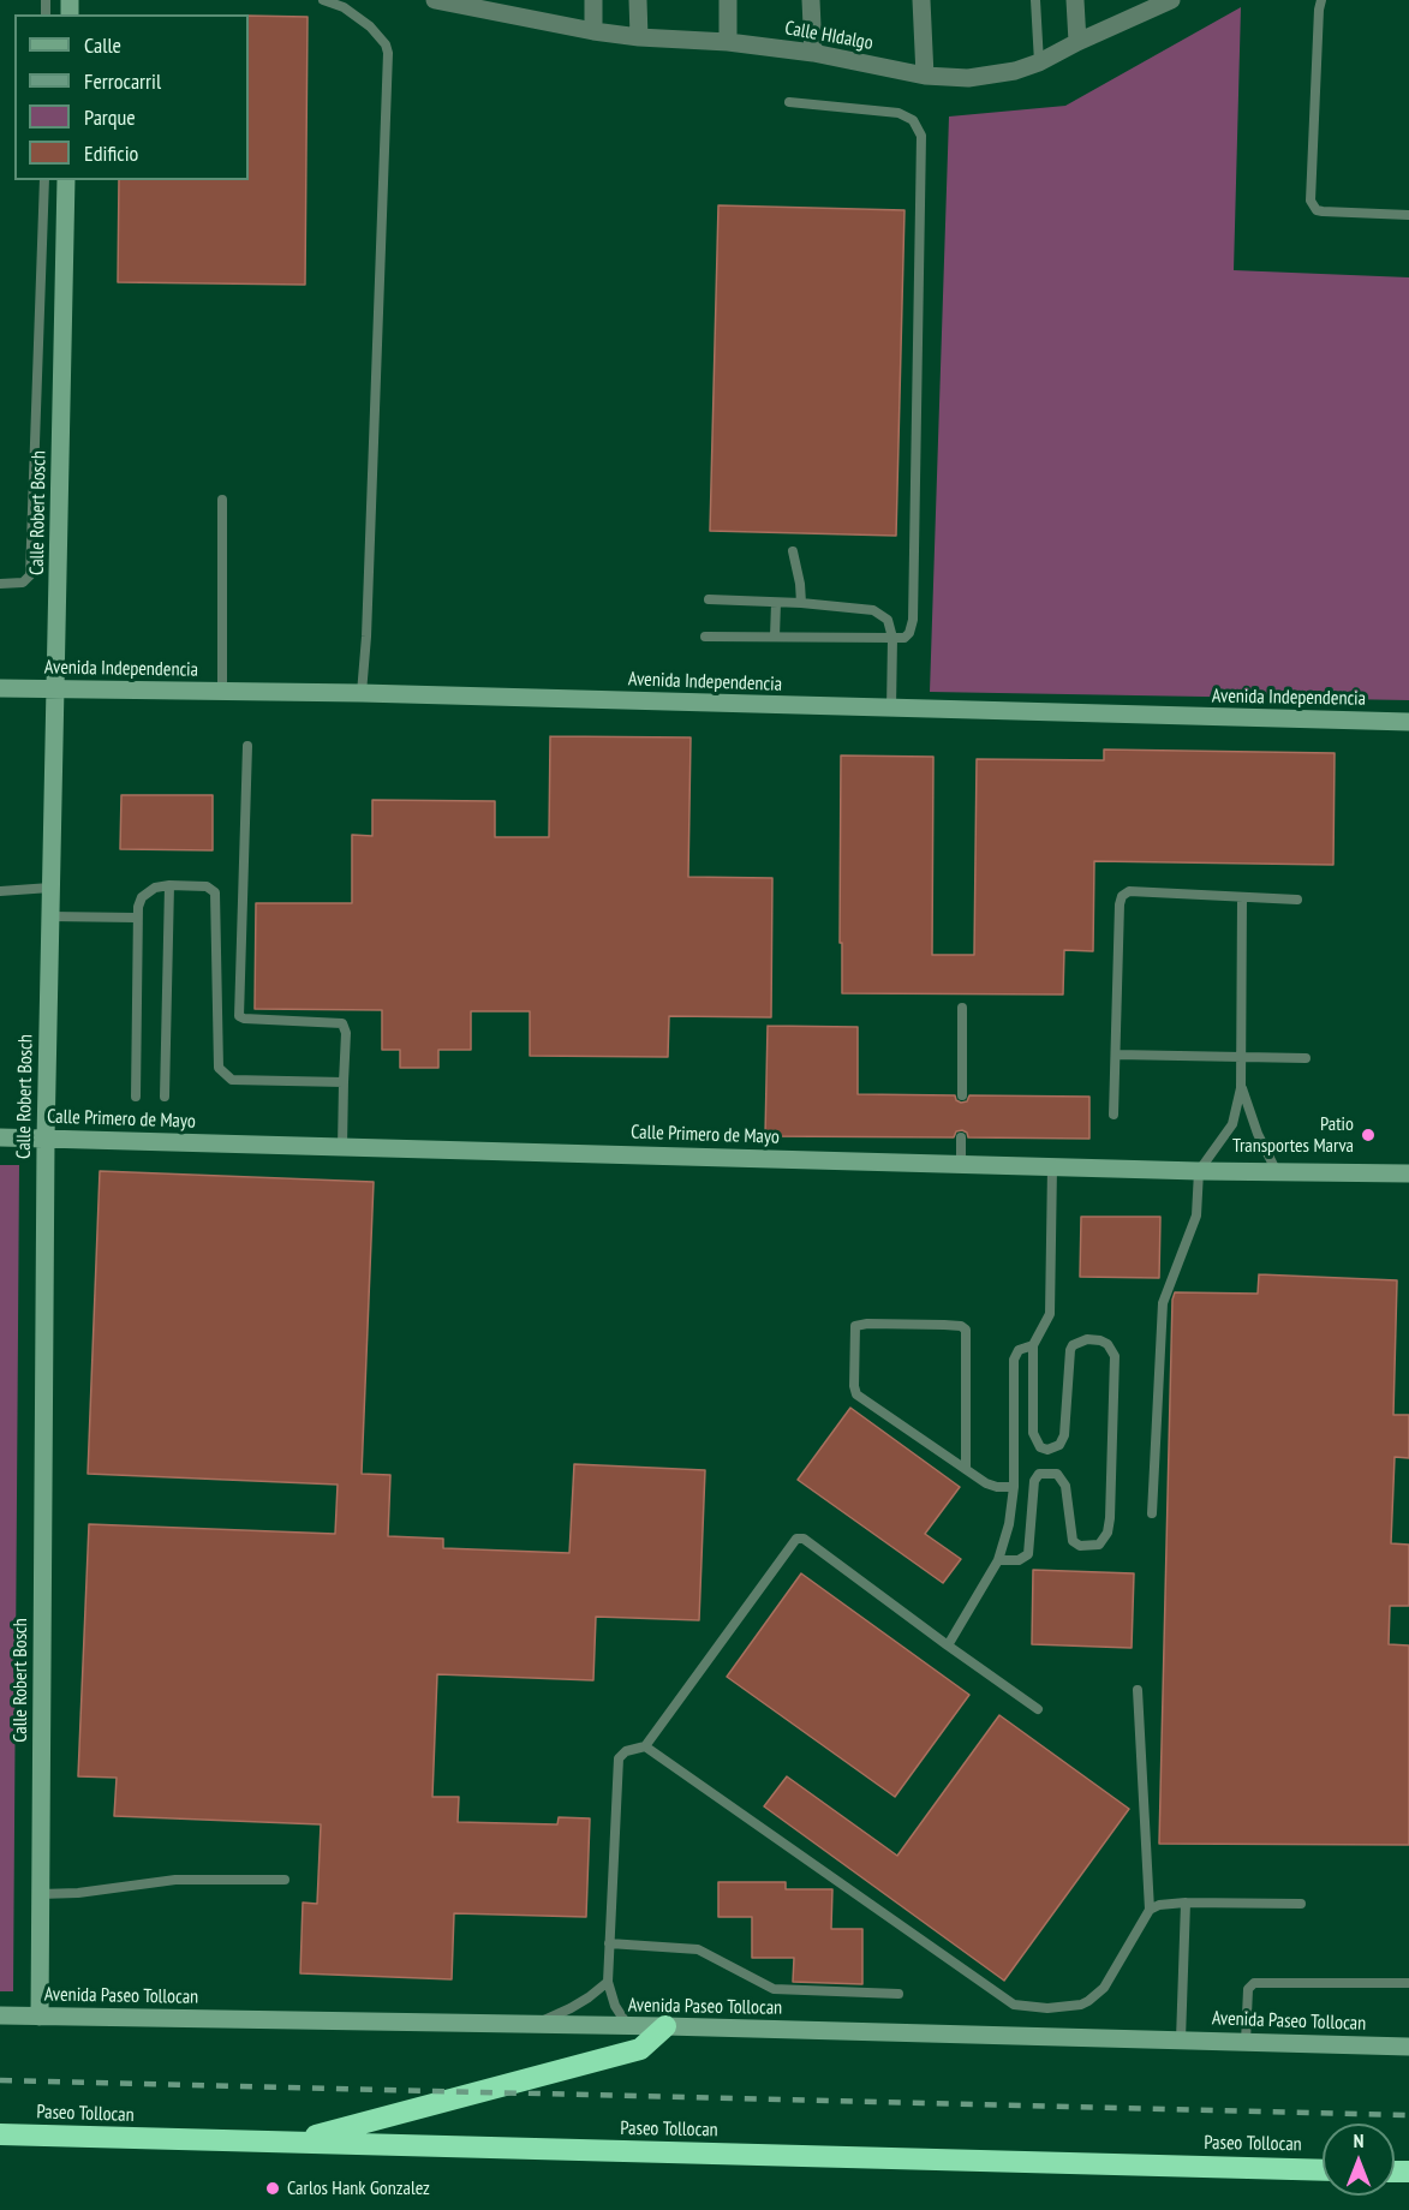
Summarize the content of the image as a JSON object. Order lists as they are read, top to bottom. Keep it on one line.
{"streets":{"highway":["Paseo Tollocan"],"main road":["Calle Robert Bosch","Avenida Independencia","Calle Primero de Mayo","Avenida Paseo Tollocan"],"street":["Calle HIdalgo"]},"crossings":[["Calle Robert Bosch","Avenida Independencia"],["Calle Robert Bosch","Calle Primero de Mayo"],["Calle Robert Bosch","Avenida Paseo Tollocan"]],"places":["Patio Transportes Marva","Carlos Hank Gonzalez"],"legend":["Calle","Ferrocarril","Parque","Edificio"],"north":"top"}
